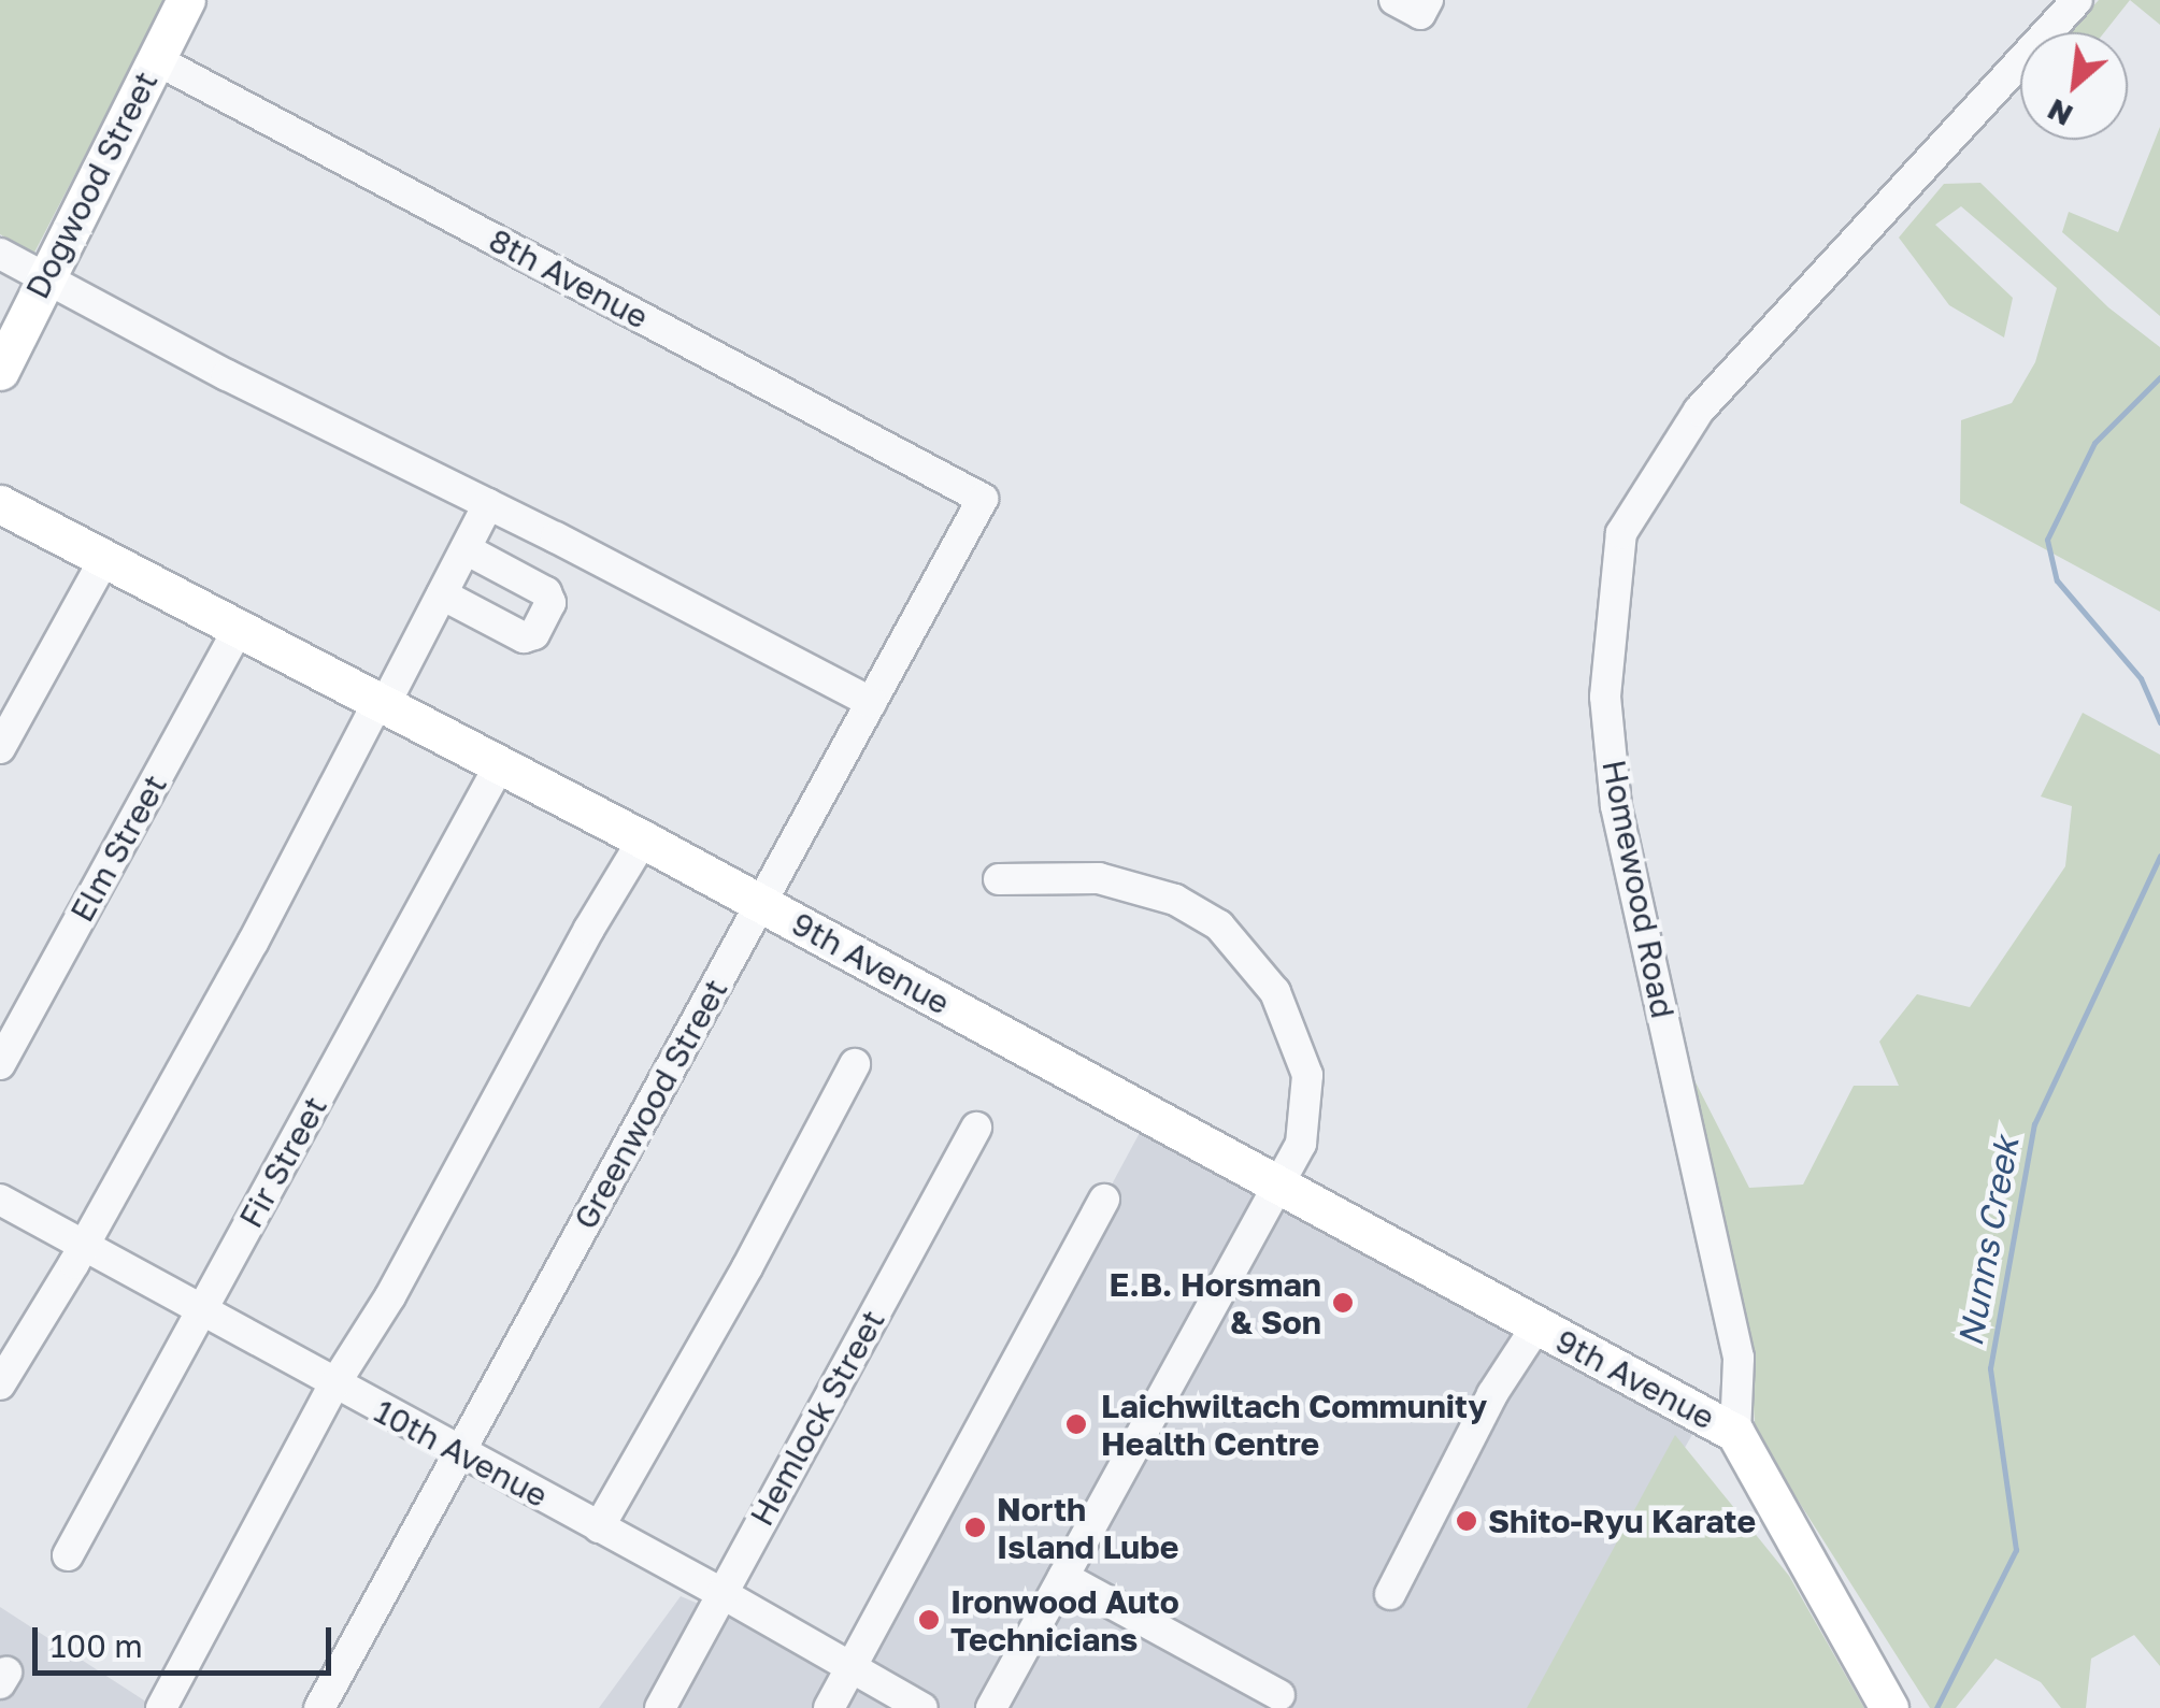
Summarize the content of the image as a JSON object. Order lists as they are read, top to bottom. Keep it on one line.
{"streets":{"main road":["Dogwood Street","9th Avenue"],"street":["8th Avenue","Elm Street","Homewood Road","Greenwood Street","Fir Street","Hemlock Street","10th Avenue"]},"crossings":[["Dogwood Street","8th Avenue"],["8th Avenue","Greenwood Street"],["Elm Street","9th Avenue"],["Homewood Road","9th Avenue"],["9th Avenue","Greenwood Street"],["9th Avenue","Fir Street"],["Greenwood Street","10th Avenue"],["Fir Street","10th Avenue"],["Hemlock Street","10th Avenue"]],"water":["Nunns Creek"],"places":["E.B. Horsman & Son","Laichwiltach Community Health Centre","Shito-Ryu Karate","North Island Lube","Ironwood Auto Technicians"],"scale_bar":"100 m","north":"bottom left"}
